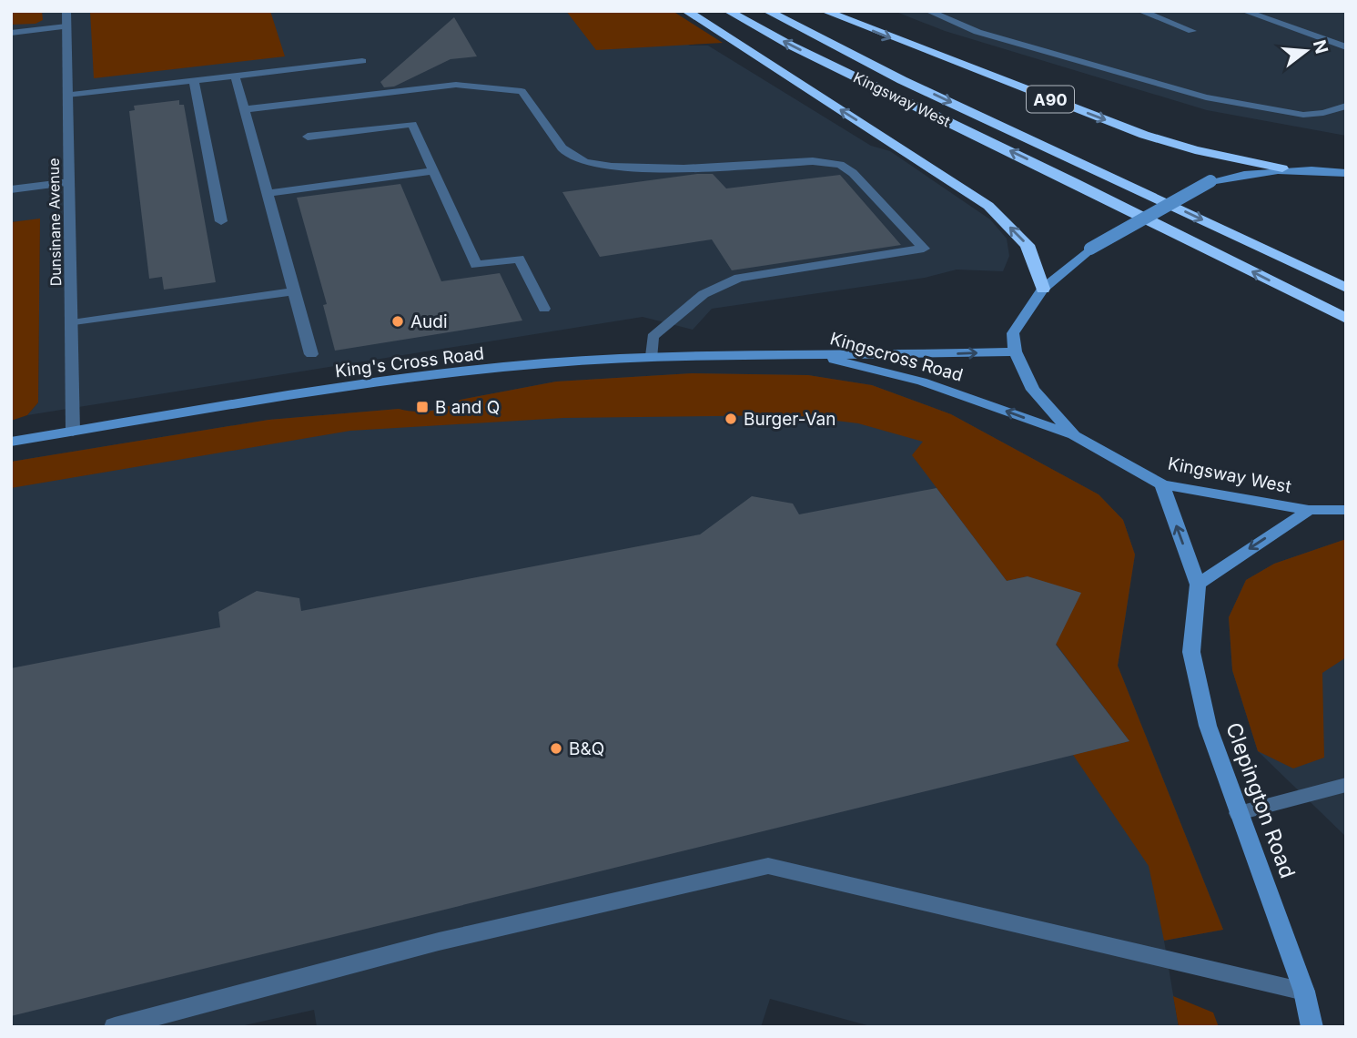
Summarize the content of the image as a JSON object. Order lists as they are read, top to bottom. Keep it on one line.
{"streets":{"highway":["Kingsway West","A90"],"main road":["Kingscross Road","King's Cross Road","Clepington Road"],"street":["Dunsinane Avenue"]},"crossings":[["Kingsway West","Kingscross Road"],["Kingsway West","Clepington Road"],["Dunsinane Avenue","King's Cross Road"],["Kingscross Road","King's Cross Road"]],"places":{"other":["Audi","Burger-Van","B&Q"],"transit":["B and Q"]},"north":"right"}
